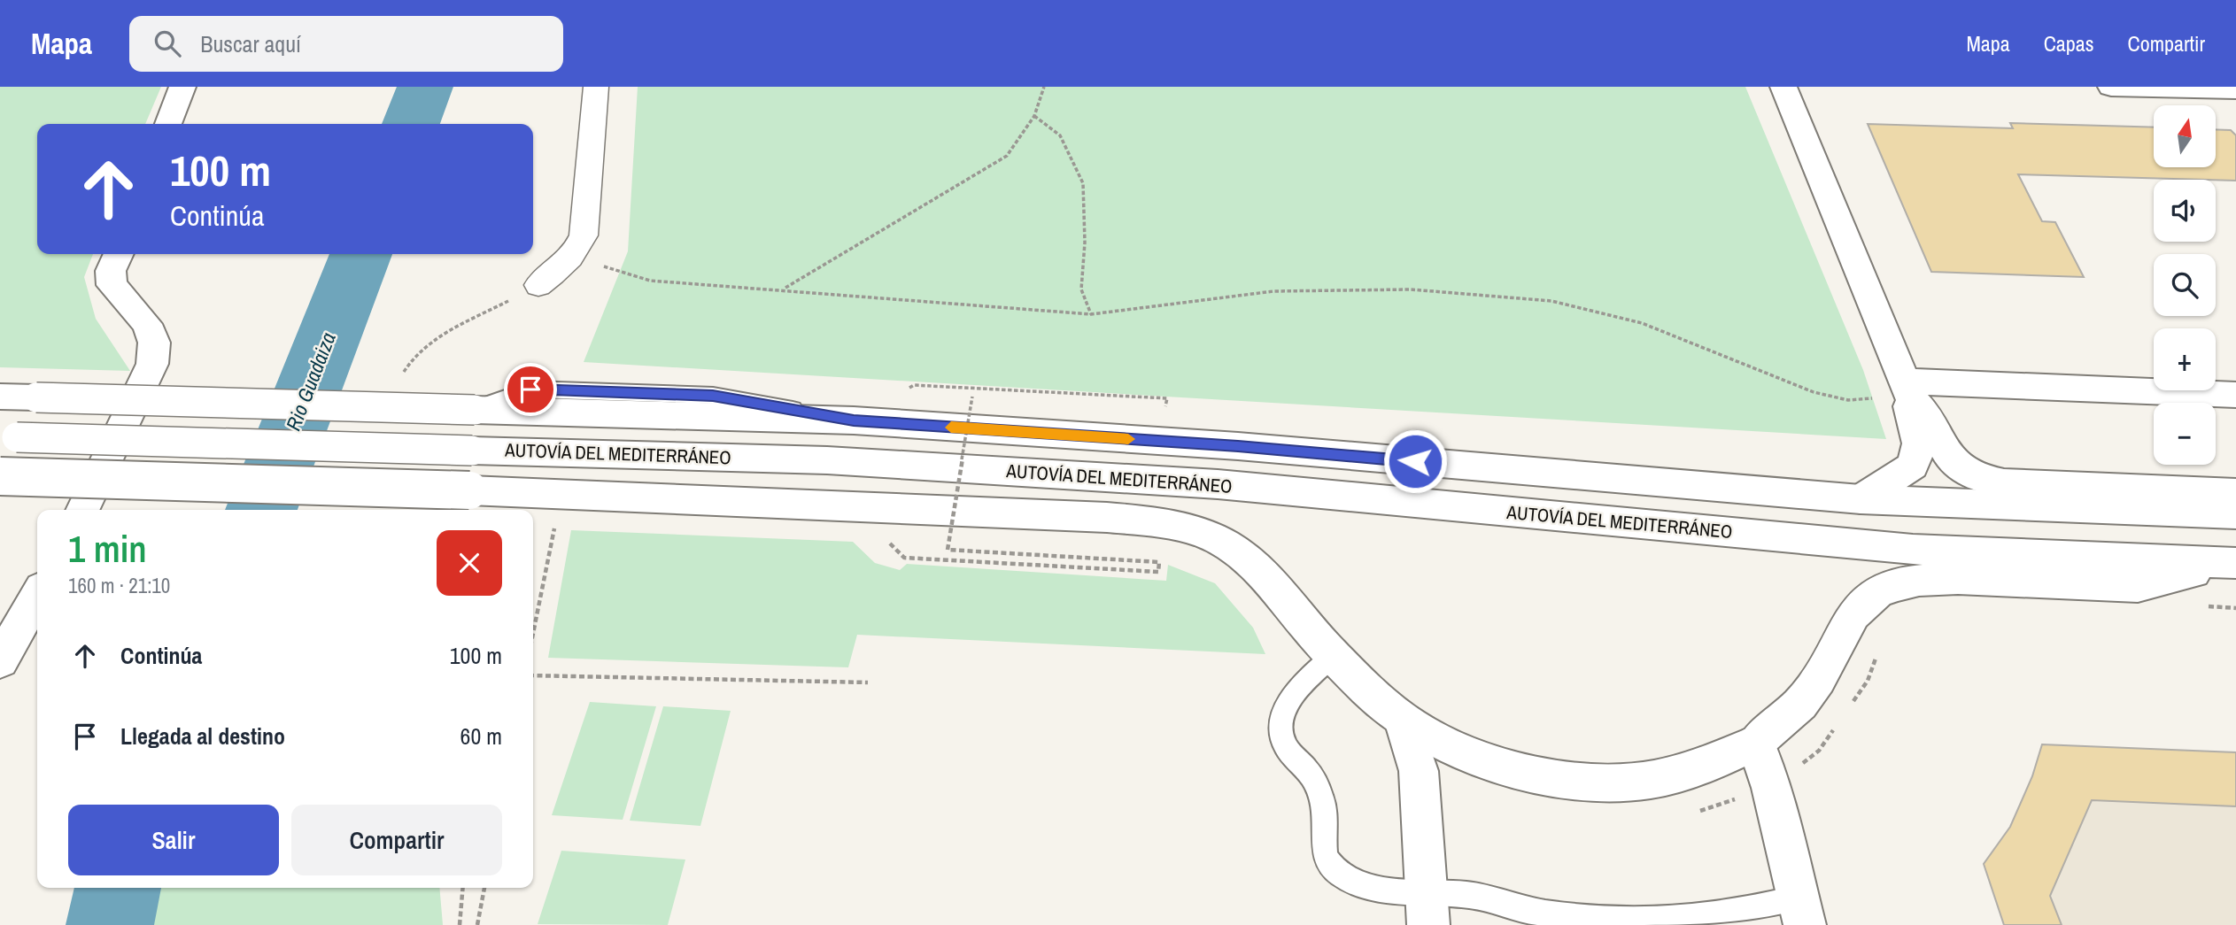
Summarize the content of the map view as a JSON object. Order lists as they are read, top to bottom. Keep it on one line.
{"streets":{"main road":["AUTOVÍA DEL MEDITERRÁNEO"]},"water":["Rio Guadaiza"],"north":"top","page":{"header":"Mapa","search":"Buscar aquí","nav":["Mapa","Capas","Compartir"],"map_buttons":["+","−"],"turn":["100 m","Continúa"],"heading":["1 min","160 m · 21:10"],"list":[{"name":"Continúa","value":"100 m"},{"name":"Llegada al destino","value":"60 m"}],"buttons":["Salir","Compartir"]}}
